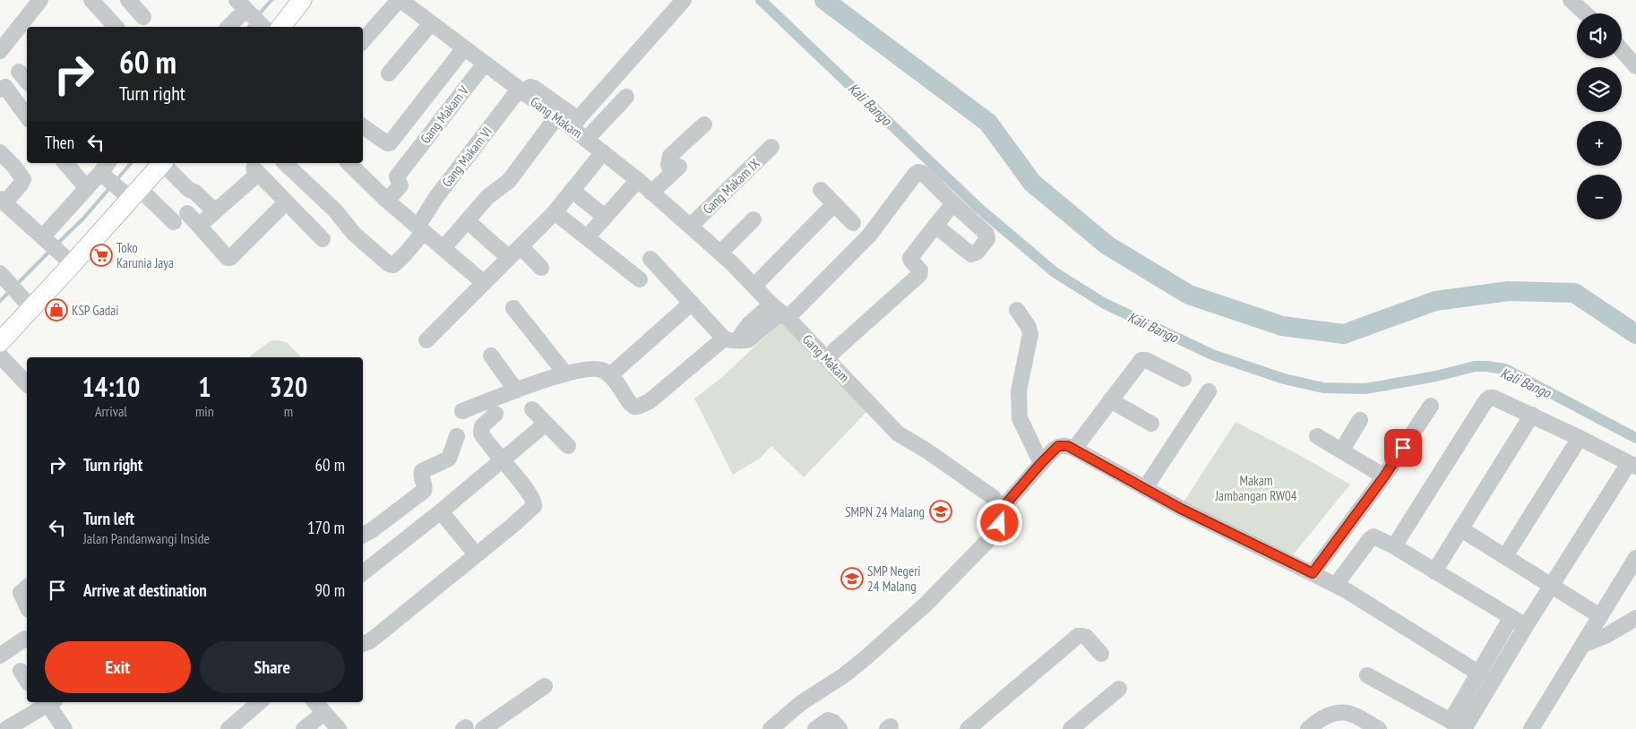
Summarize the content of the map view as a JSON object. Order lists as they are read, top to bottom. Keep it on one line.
{"streets":{"street":["Gang Makam V","Gang Makam","Gang Makam VI","Gang Makam IX"]},"crossings":[["Gang Makam V","Gang Makam"],["Gang Makam","Gang Makam VI"],["Gang Makam","Gang Makam IX"]],"water":["Kali Bango"],"parks":["Makam Jambangan RW04"],"places":{"supermarket":["Toko Karunia Jaya"],"shop":["KSP Gadai"],"school or university":["SMPN 24 Malang","SMP Negeri 24 Malang"]},"page":{"map_buttons":["+","−"],"turn":["60 m","Turn right"],"then":"Then","eta":["14:10","Arrival","1","min","320","m"],"list":[{"name":"Turn right","value":"60 m"},{"name":"Turn left","note":"Jalan Pandanwangi Inside","value":"170 m"},{"name":"Arrive at destination","value":"90 m"}],"buttons":["Exit","Share"]}}
